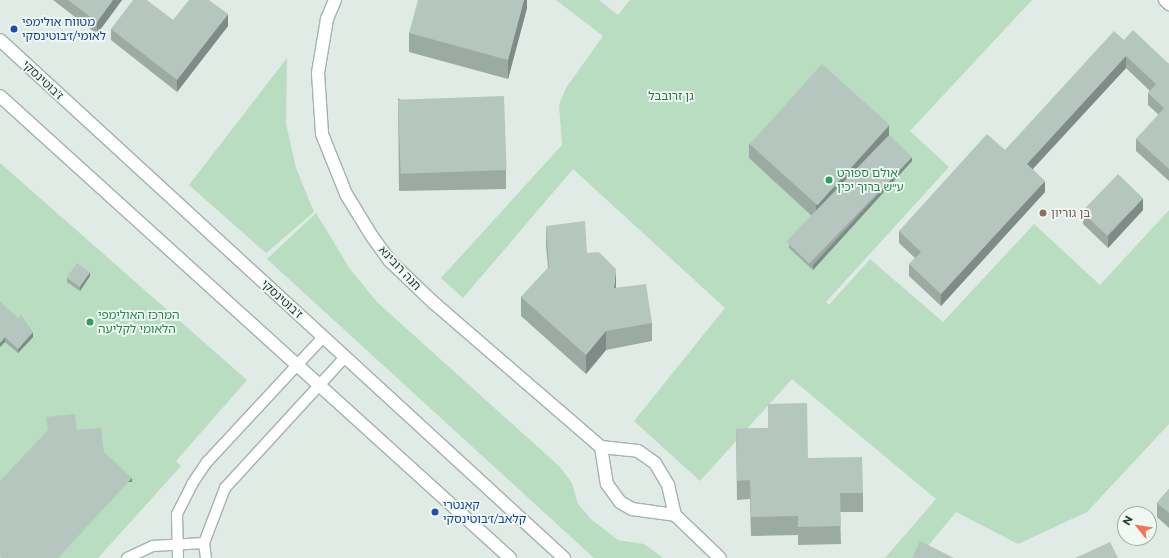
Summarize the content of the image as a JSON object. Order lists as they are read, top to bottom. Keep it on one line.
{"streets":{"main road":["ז'בוטינסקי","חנה רובינא"]},"parks":["גן זרובבל"],"places":["מטווח אולימפי לאומי/ז׳בוטינסקי","אולם ספורט ע״ש ברוך יכין","בן גוריון","המרכז האולימפי הלאומי לקליעה","קאנטרי קלאב/ז׳בוטינסקי"],"north":"top left"}
